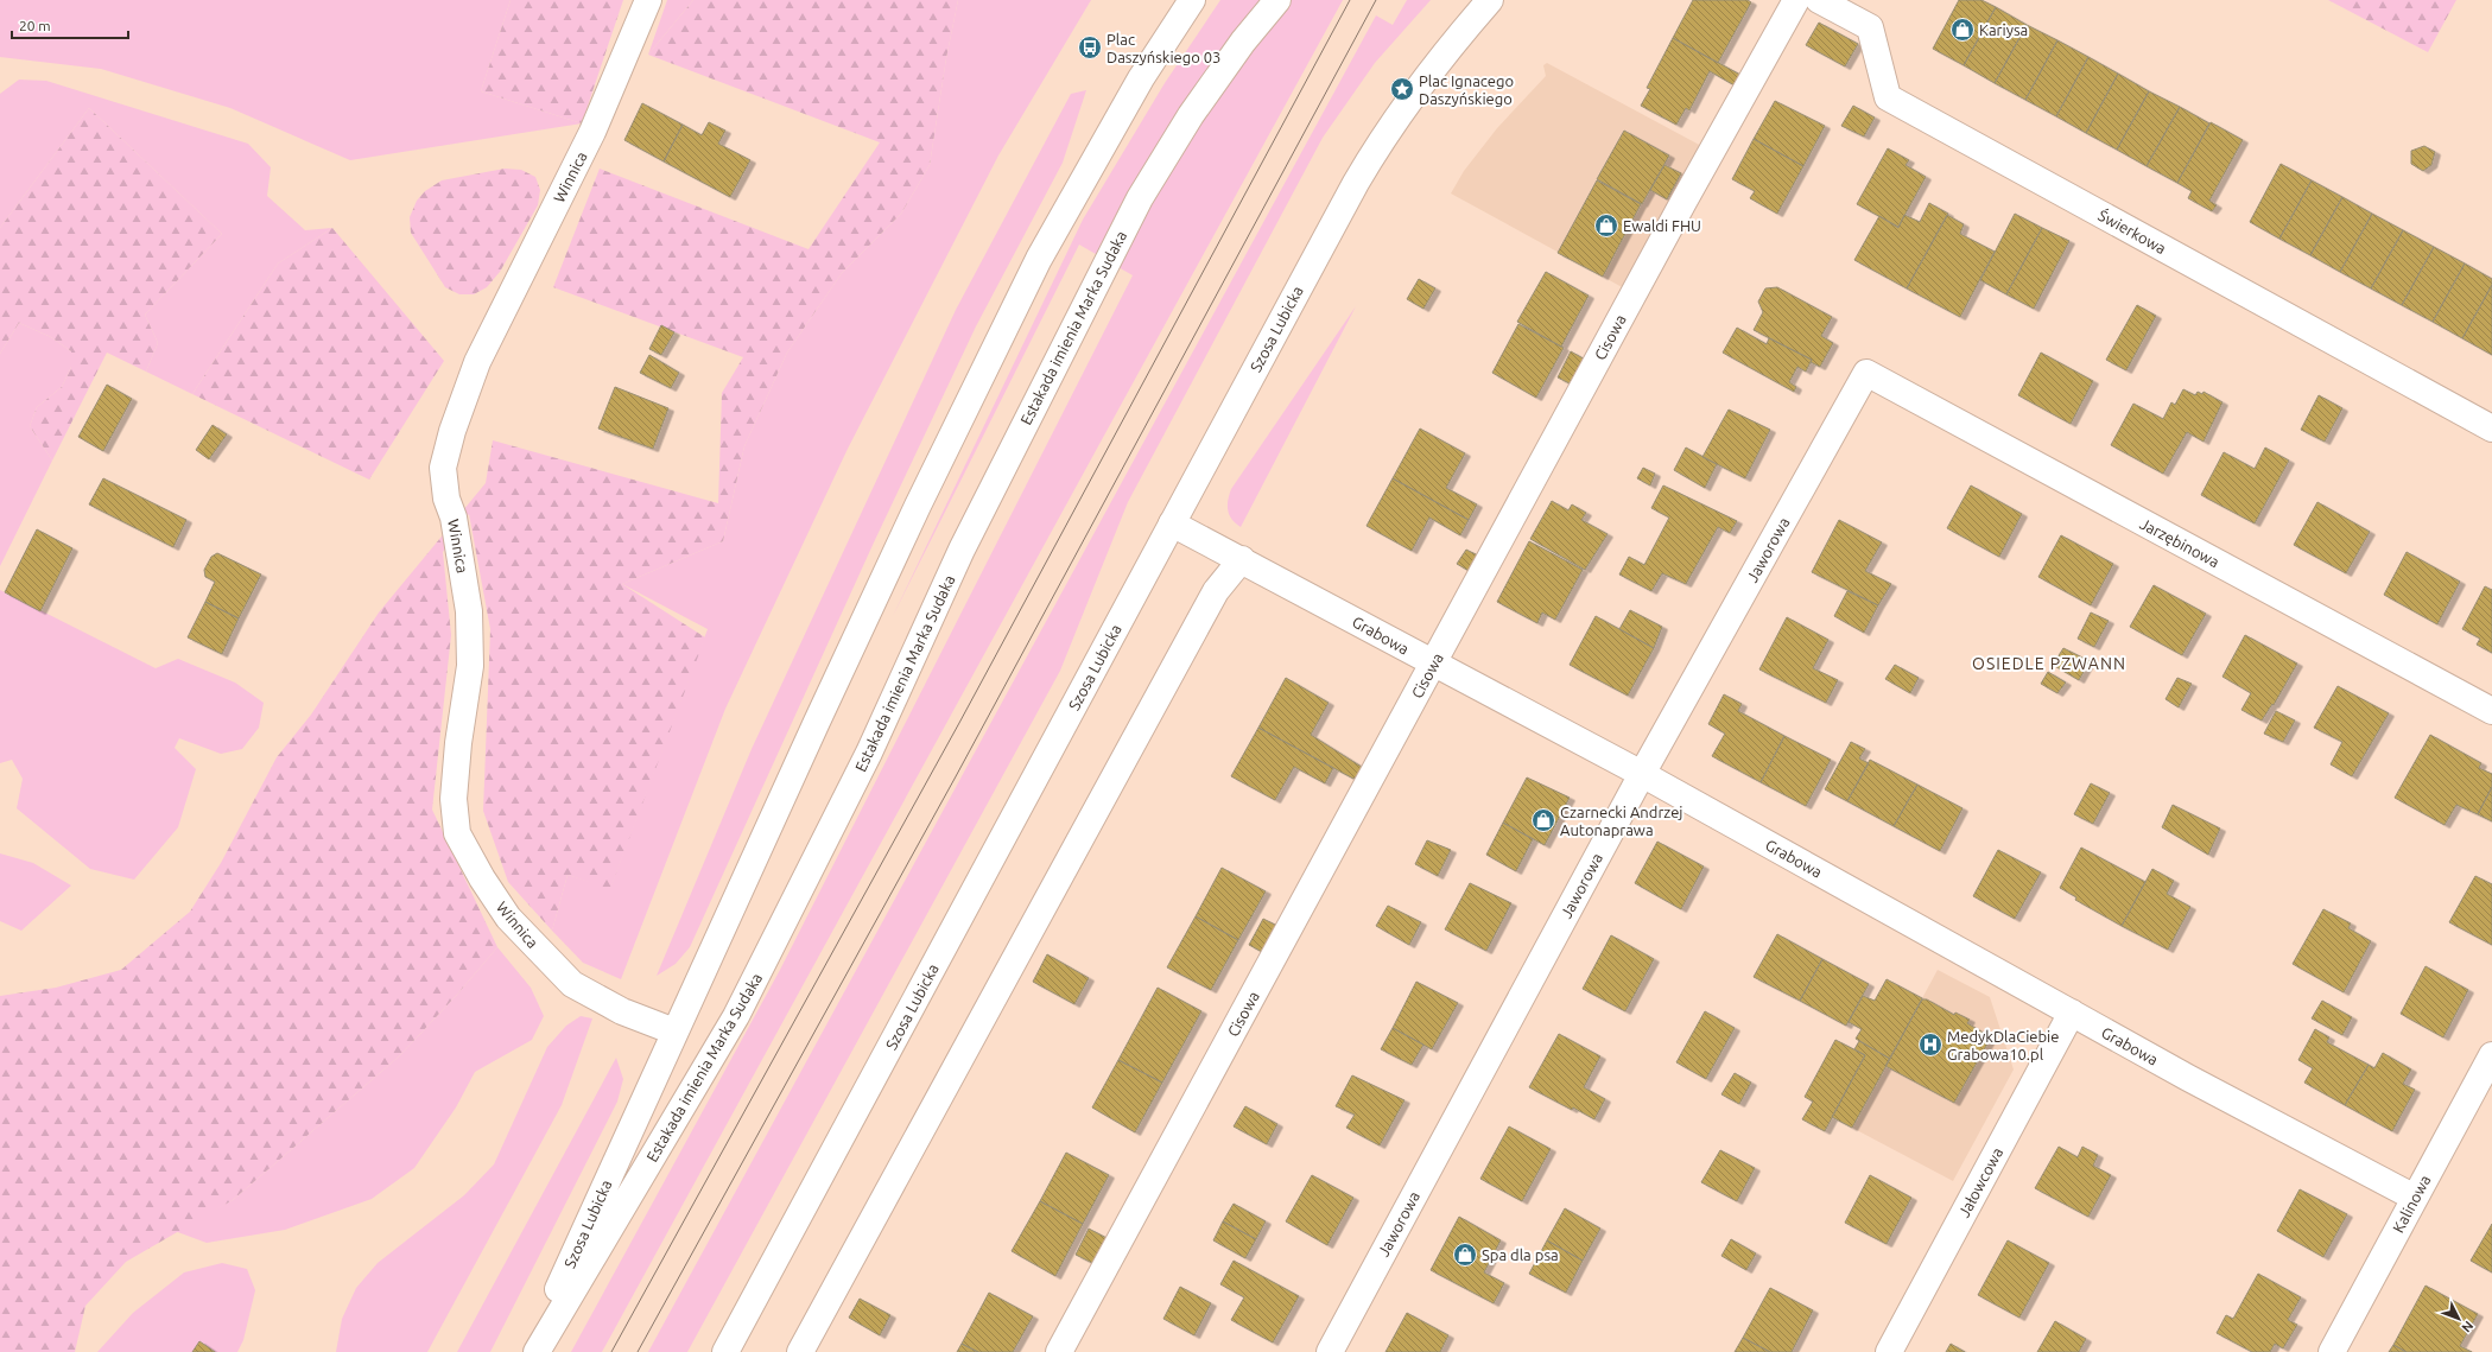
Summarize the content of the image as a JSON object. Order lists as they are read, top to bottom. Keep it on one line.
{"streets":{"street":["Winnica","Świerkowa","Estakada imienia Marka Sudaka","Szosa Lubicka","Cisowa","Jarzębinowa","Jaworowa","Grabowa","Jałowcowa","Kalinowa"]},"crossings":[["Winnica","Szosa Lubicka"],["Szosa Lubicka","Grabowa"],["Cisowa","Grabowa"],["Jarzębinowa","Jaworowa"],["Jaworowa","Grabowa"],["Grabowa","Jałowcowa"],["Grabowa","Kalinowa"]],"districts":["OSIEDLE PZWANN"],"places":{"shop":["Kariysa","Ewaldi FHU","Czarnecki Andrzej Autonaprawa","Spa dla psa"],"bus stop":["Plac Daszyńskiego 03"],"place":["Plac Ignacego Daszyńskiego"],"hospital":["MedykDlaCiebie Grabowa10.pl"]},"scale_bar":"20 m","north":"bottom right"}
